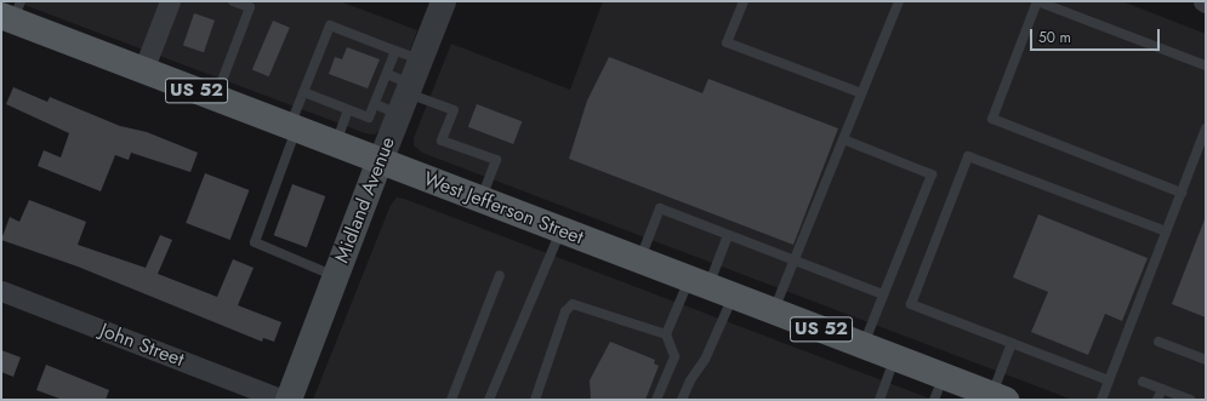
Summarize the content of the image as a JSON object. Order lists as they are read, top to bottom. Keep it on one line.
{"streets":{"main road":["US 52","Midland Avenue","West Jefferson Street"],"street":["John Street"]},"crossings":[["Midland Avenue","West Jefferson Street"]],"scale_bar":"50 m"}
